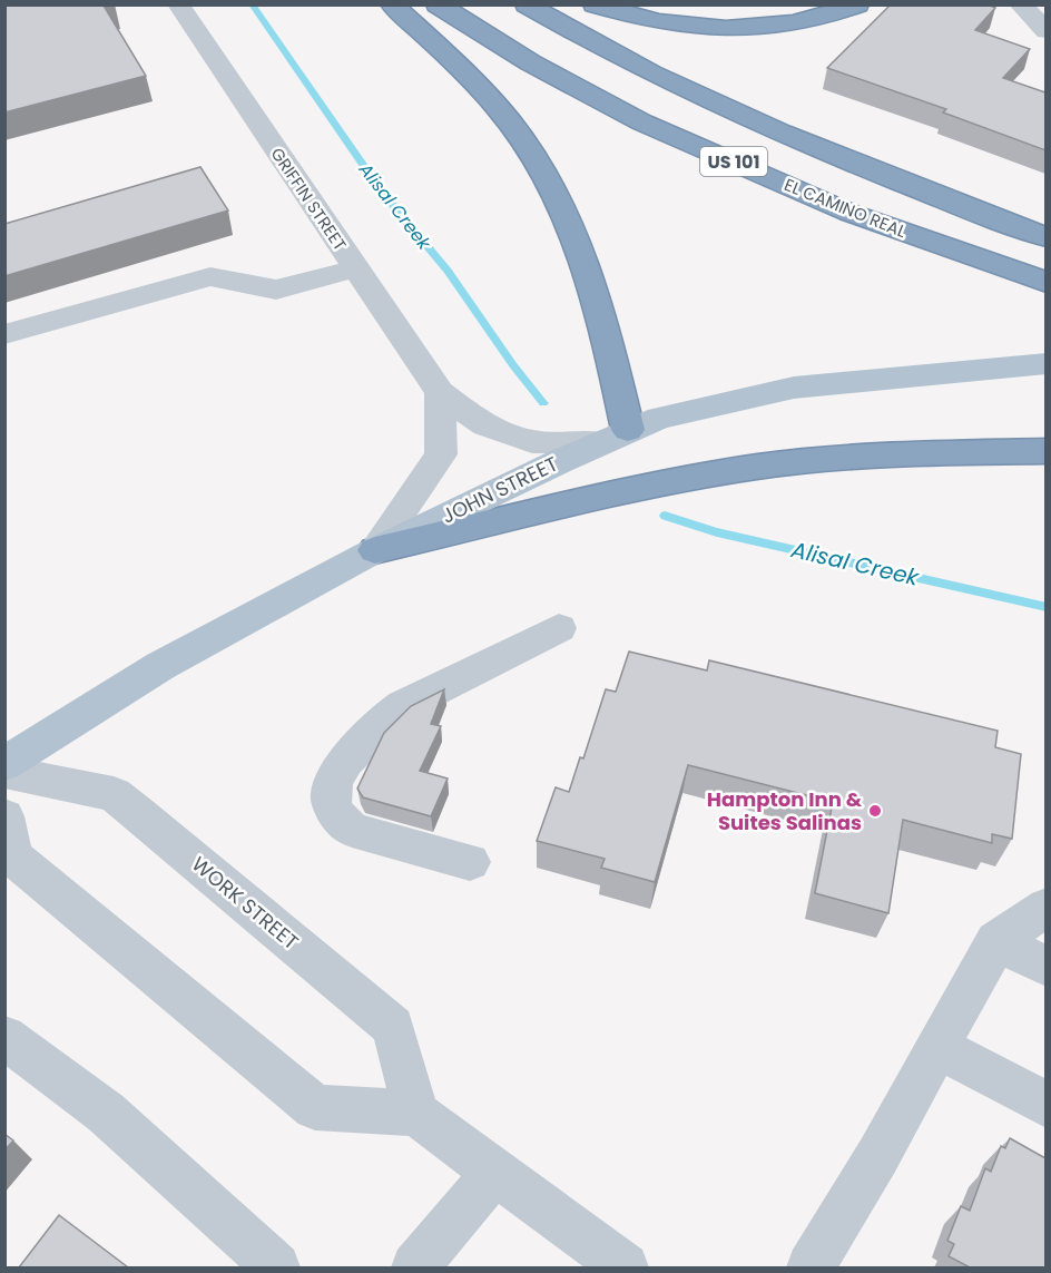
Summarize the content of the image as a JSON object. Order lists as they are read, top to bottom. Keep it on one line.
{"streets":{"highway":["US 101","EL CAMINO REAL"],"main road":["JOHN STREET"],"street":["GRIFFIN STREET","WORK STREET"]},"crossings":[["GRIFFIN STREET","JOHN STREET"]],"water":["Alisal Creek"],"places":["Hampton Inn & Suites Salinas"]}
